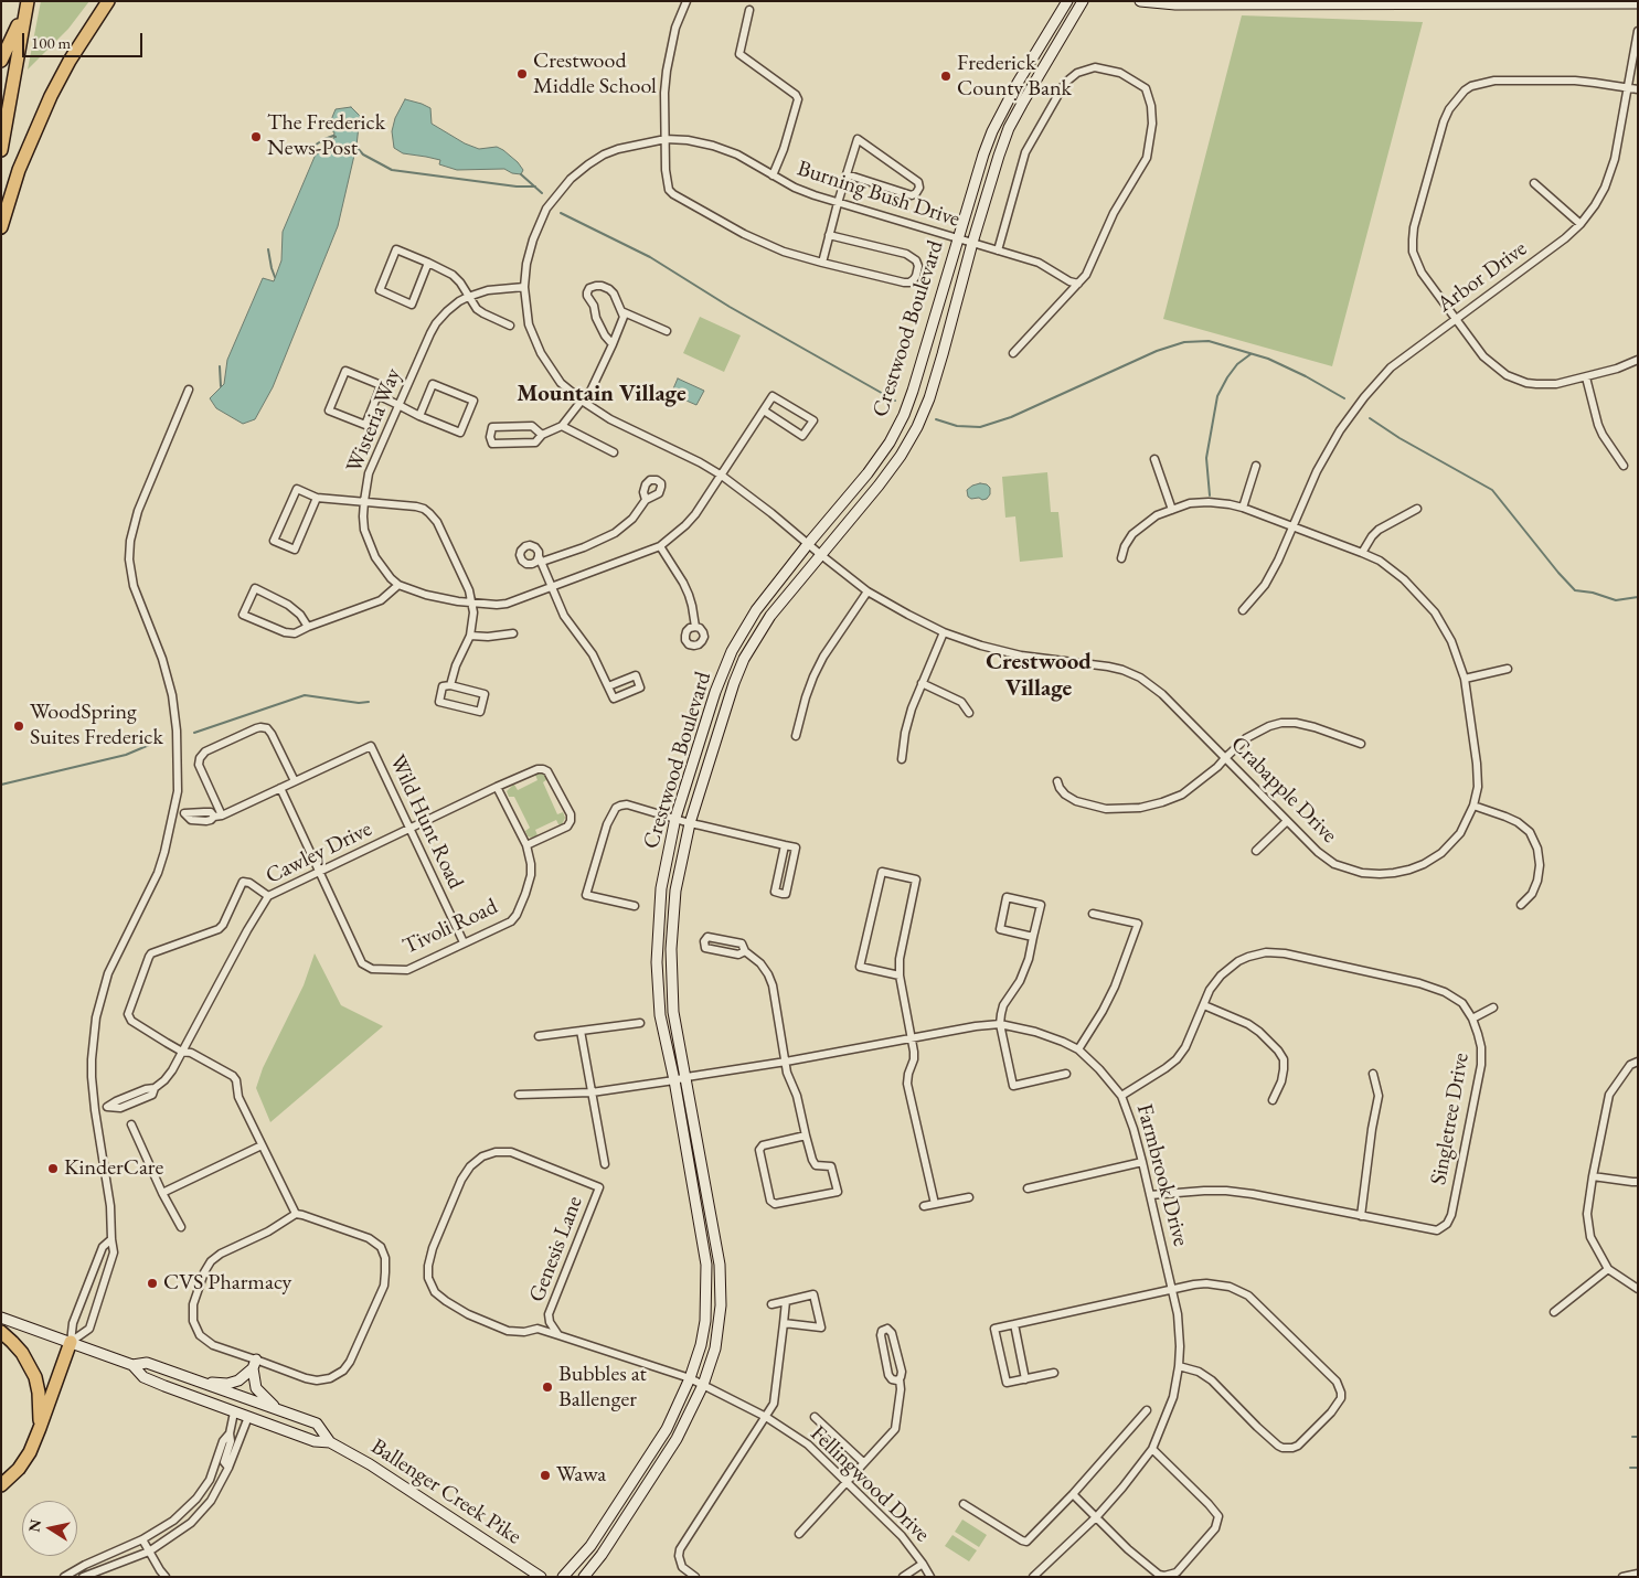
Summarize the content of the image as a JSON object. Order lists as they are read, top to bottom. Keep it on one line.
{"streets":{"main road":["Crestwood Boulevard","Ballenger Creek Pike"],"street":["Burning Bush Drive","Arbor Drive","Wisteria Way","Crabapple Drive","Wild Hunt Road","Cawley Drive","Tivoli Road","Singletree Drive","Farmbrook Drive","Genesis Lane","Fellingwood Drive"]},"crossings":[["Burning Bush Drive","Crestwood Boulevard"],["Burning Bush Drive","Wisteria Way"],["Burning Bush Drive","Crabapple Drive"],["Arbor Drive","Crabapple Drive"],["Crestwood Boulevard","Crabapple Drive"],["Crestwood Boulevard","Farmbrook Drive"],["Crestwood Boulevard","Fellingwood Drive"],["Wild Hunt Road","Cawley Drive"],["Wild Hunt Road","Tivoli Road"],["Cawley Drive","Tivoli Road"],["Singletree Drive","Farmbrook Drive"],["Genesis Lane","Fellingwood Drive"]],"districts":["Mountain Village","Crestwood Village"],"places":["Crestwood Middle School","Frederick County Bank","The Frederick News-Post","WoodSpring Suites Frederick","KinderCare","CVS Pharmacy","Bubbles at Ballenger","Wawa"],"scale_bar":"100 m","north":"left"}
